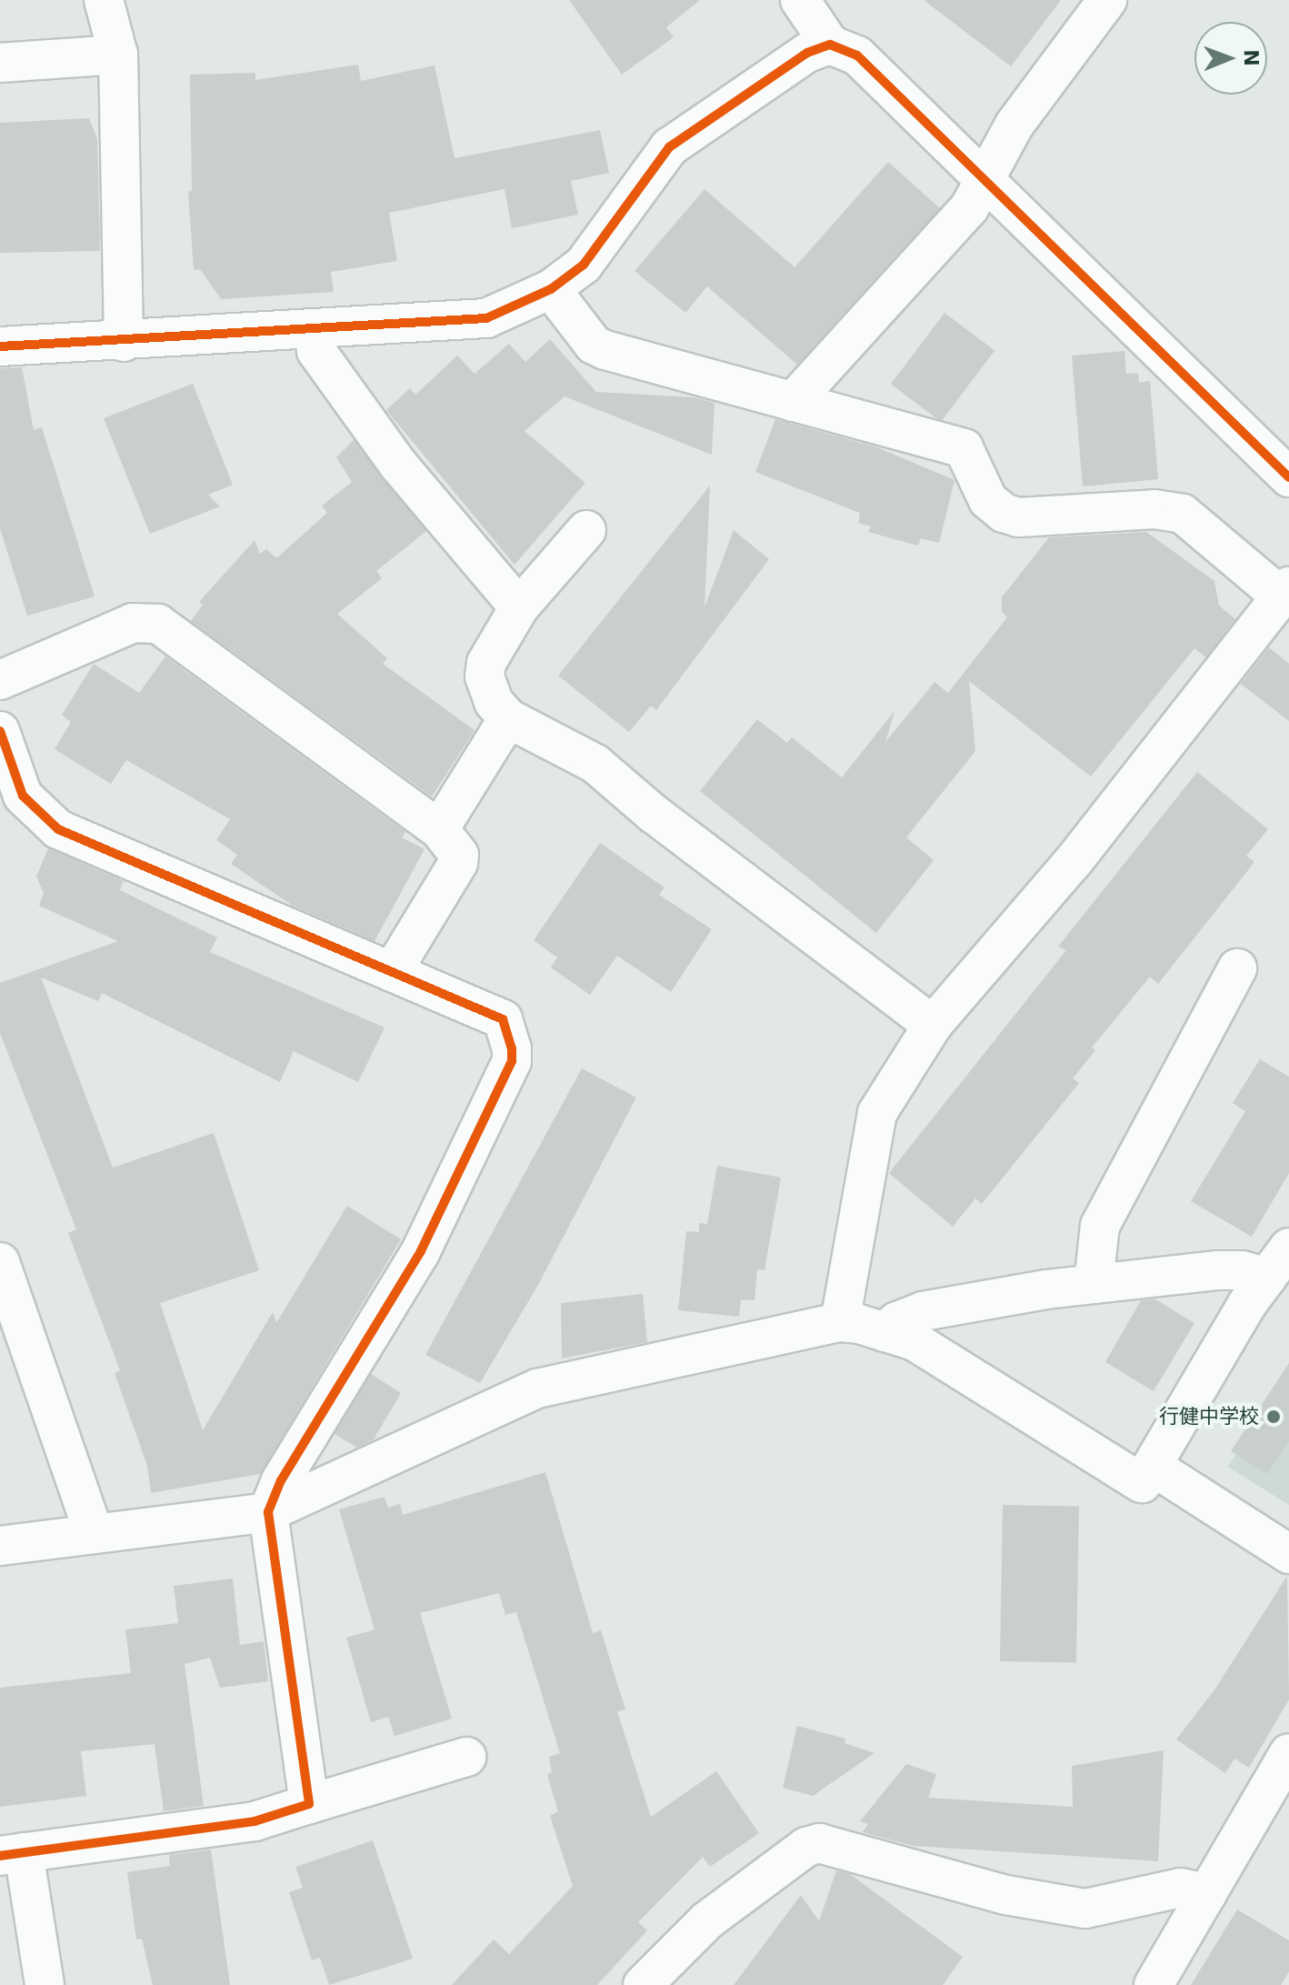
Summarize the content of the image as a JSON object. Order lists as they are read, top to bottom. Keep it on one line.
{"places":["行健中学校"],"north":"right"}
